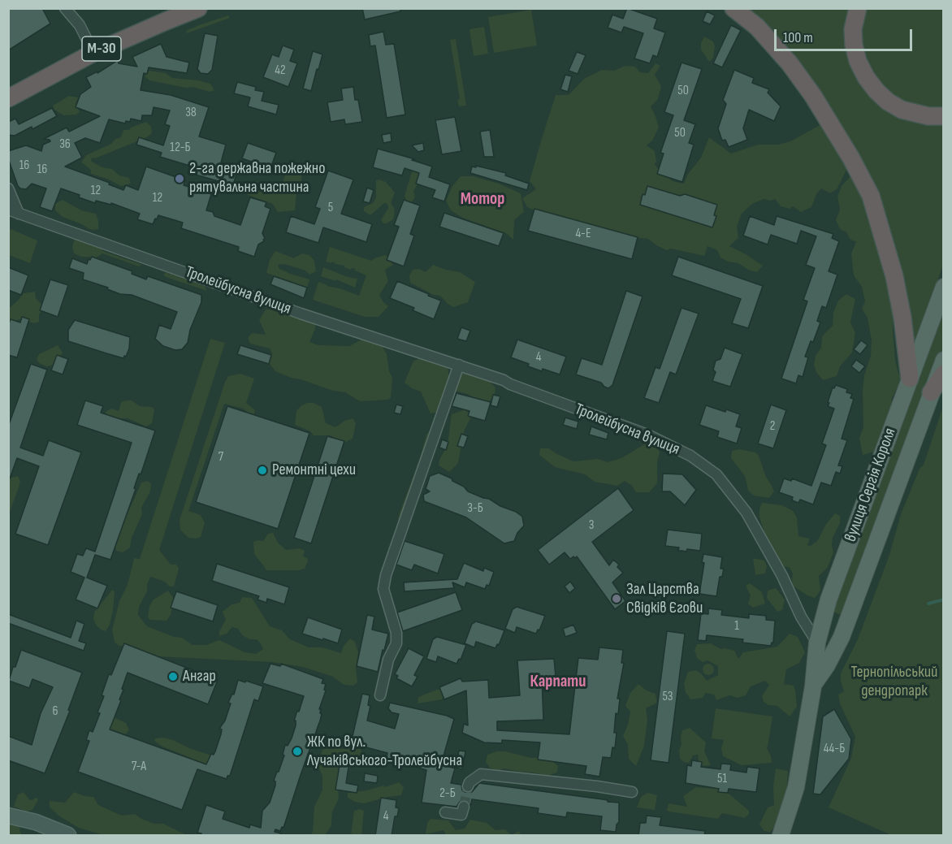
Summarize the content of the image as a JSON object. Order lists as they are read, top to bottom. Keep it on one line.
{"streets":{"highway":["М-30"],"main road":["вулиця Сергія Короля"],"street":["Тролейбусна вулиця"]},"crossings":[["Тролейбусна вулиця","вулиця Сергія Короля"]],"districts":["Мотор","Карпати"],"parks":["Тернопільський дендропарк"],"places":["2-га державна пожежно рятувальна частина","Ремонтні цехи","Зал Царства Свідків Єгови","Ангар","ЖК по вул. Лучаківського-Тролейбусна"],"house_numbers":["42","50","38","50","36","12-Б","16","16","12","12","5","4-Е","4","2","7","3-Б","3","1","53","6","44-Б","7-А","51","2-Б","4"],"scale_bar":"100 m"}
